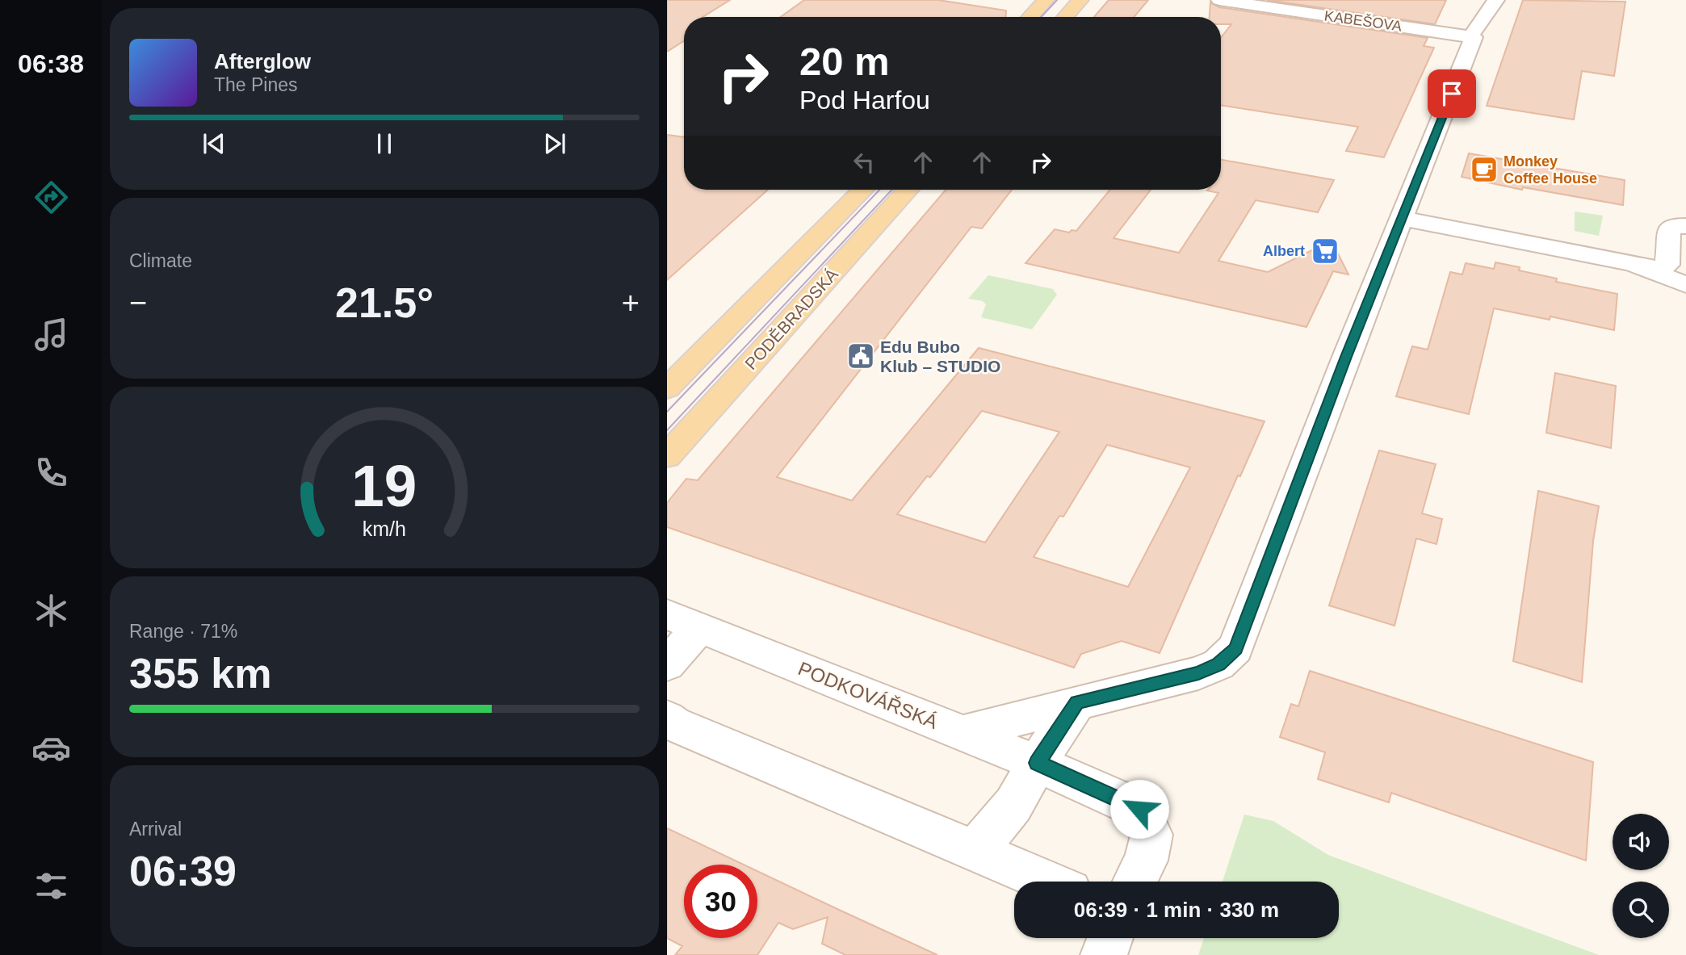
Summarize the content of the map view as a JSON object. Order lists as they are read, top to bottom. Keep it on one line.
{"streets":{"main road":["PODĚBRADSKÁ"],"street":["KABEŠOVA","PODKOVÁŘSKÁ"]},"places":{"cafe":["Monkey Coffee House"],"supermarket":["Albert"],"public building":["Edu Bubo Klub – STUDIO"]},"page":{"tabs":"06:38","turn":["20 m","Pod Harfou"],"song":["Afterglow","The Pines"],"tile":["Climate",["Range · 71%","355 km"],["Arrival","06:39"]],"heat":["−","21.5°","+"],"limit":"30","trip":"06:39 · 1 min · 330 m","gauge":["19","km/h"]}}
